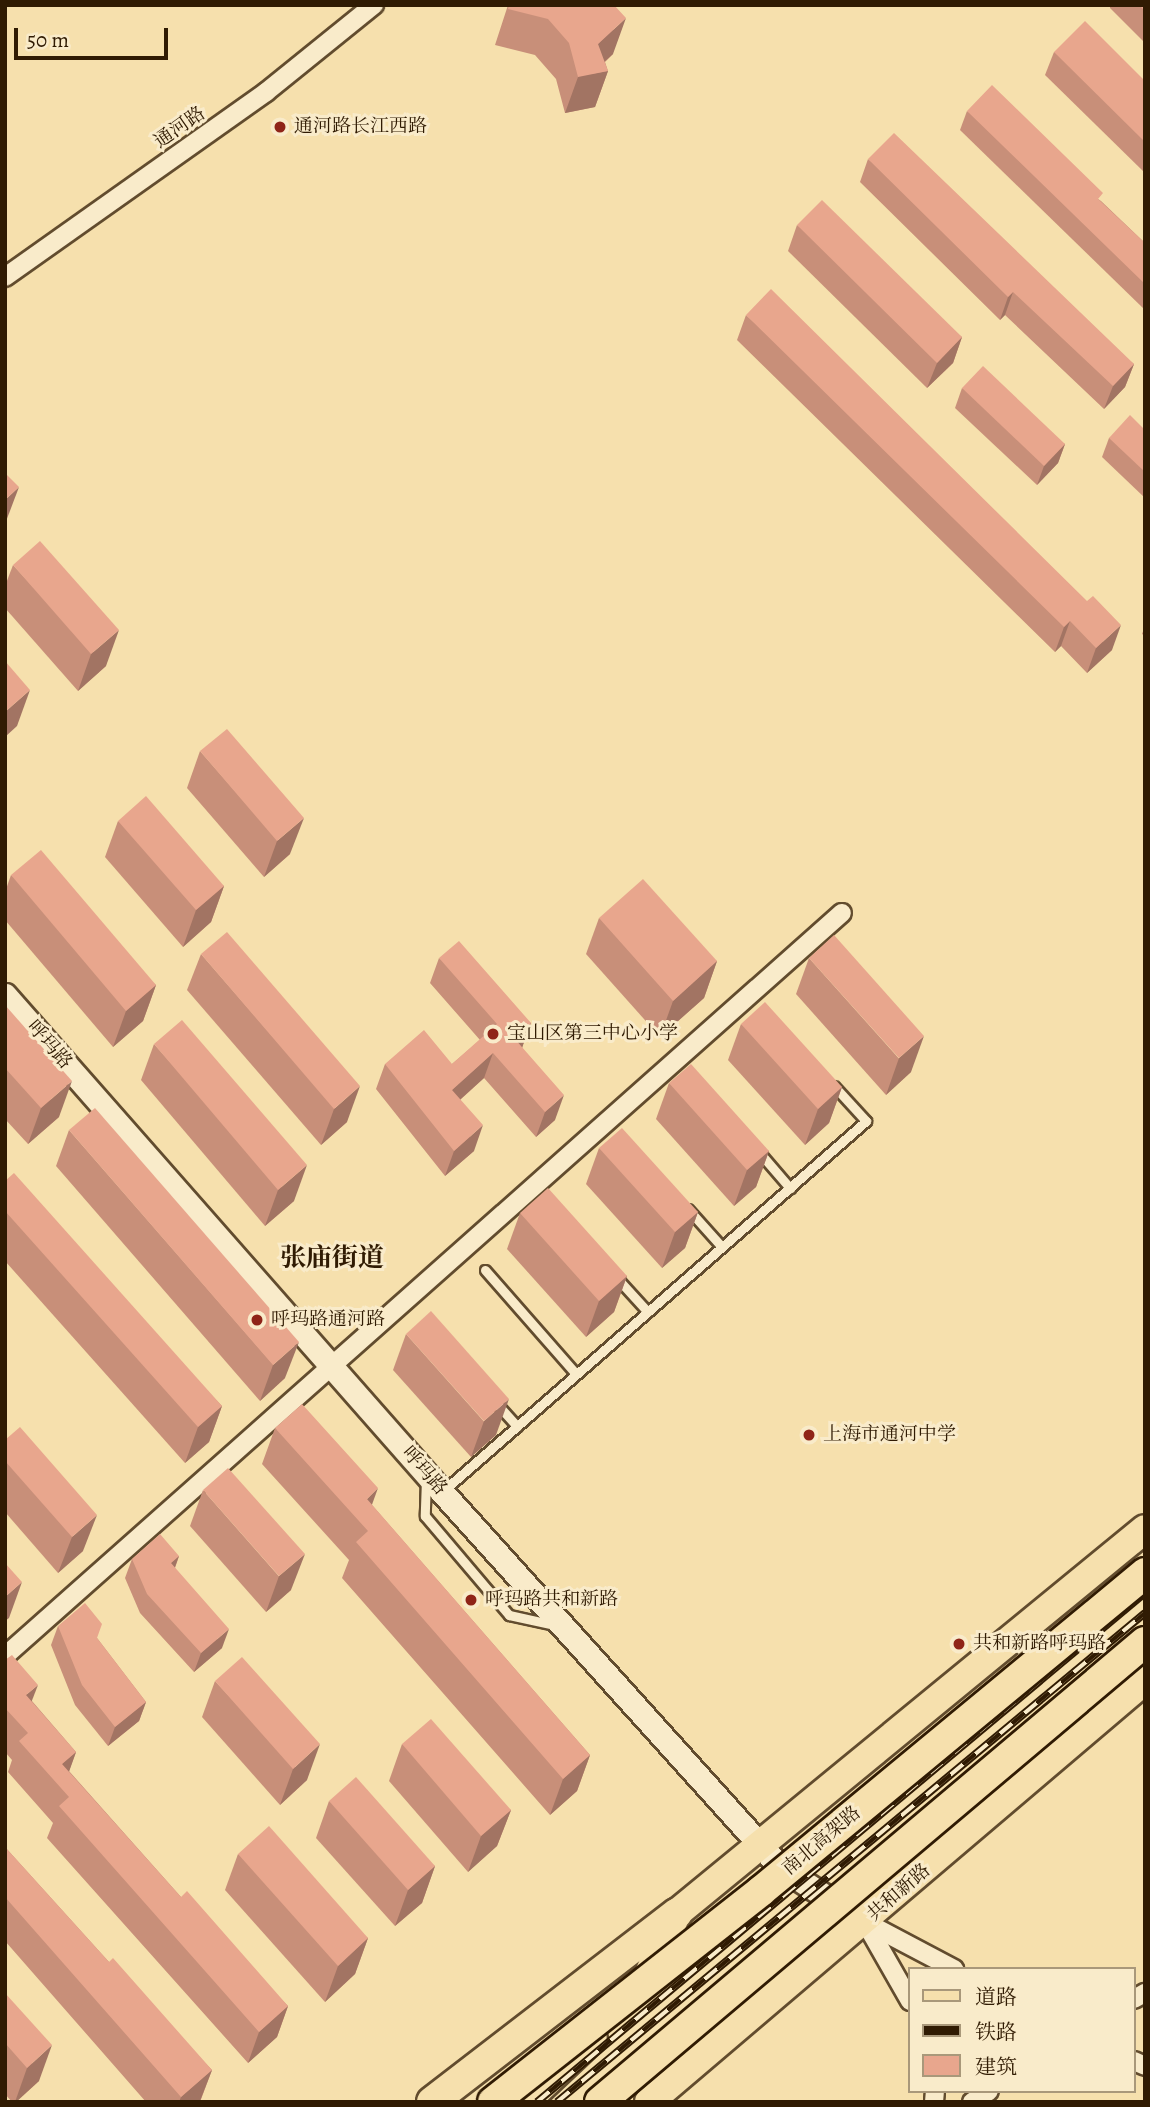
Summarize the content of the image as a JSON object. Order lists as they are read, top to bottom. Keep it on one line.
{"streets":{"highway":["南北高架路"],"main road":["共和新路"],"street":["通河路","呼玛路"]},"crossings":[["呼玛路","共和新路"]],"districts":["张庙街道"],"places":["通河路长江西路","宝山区第三中心小学","呼玛路通河路","上海市通河中学","呼玛路共和新路","共和新路呼玛路"],"legend":["道路","铁路","建筑"],"scale_bar":"50 m"}
